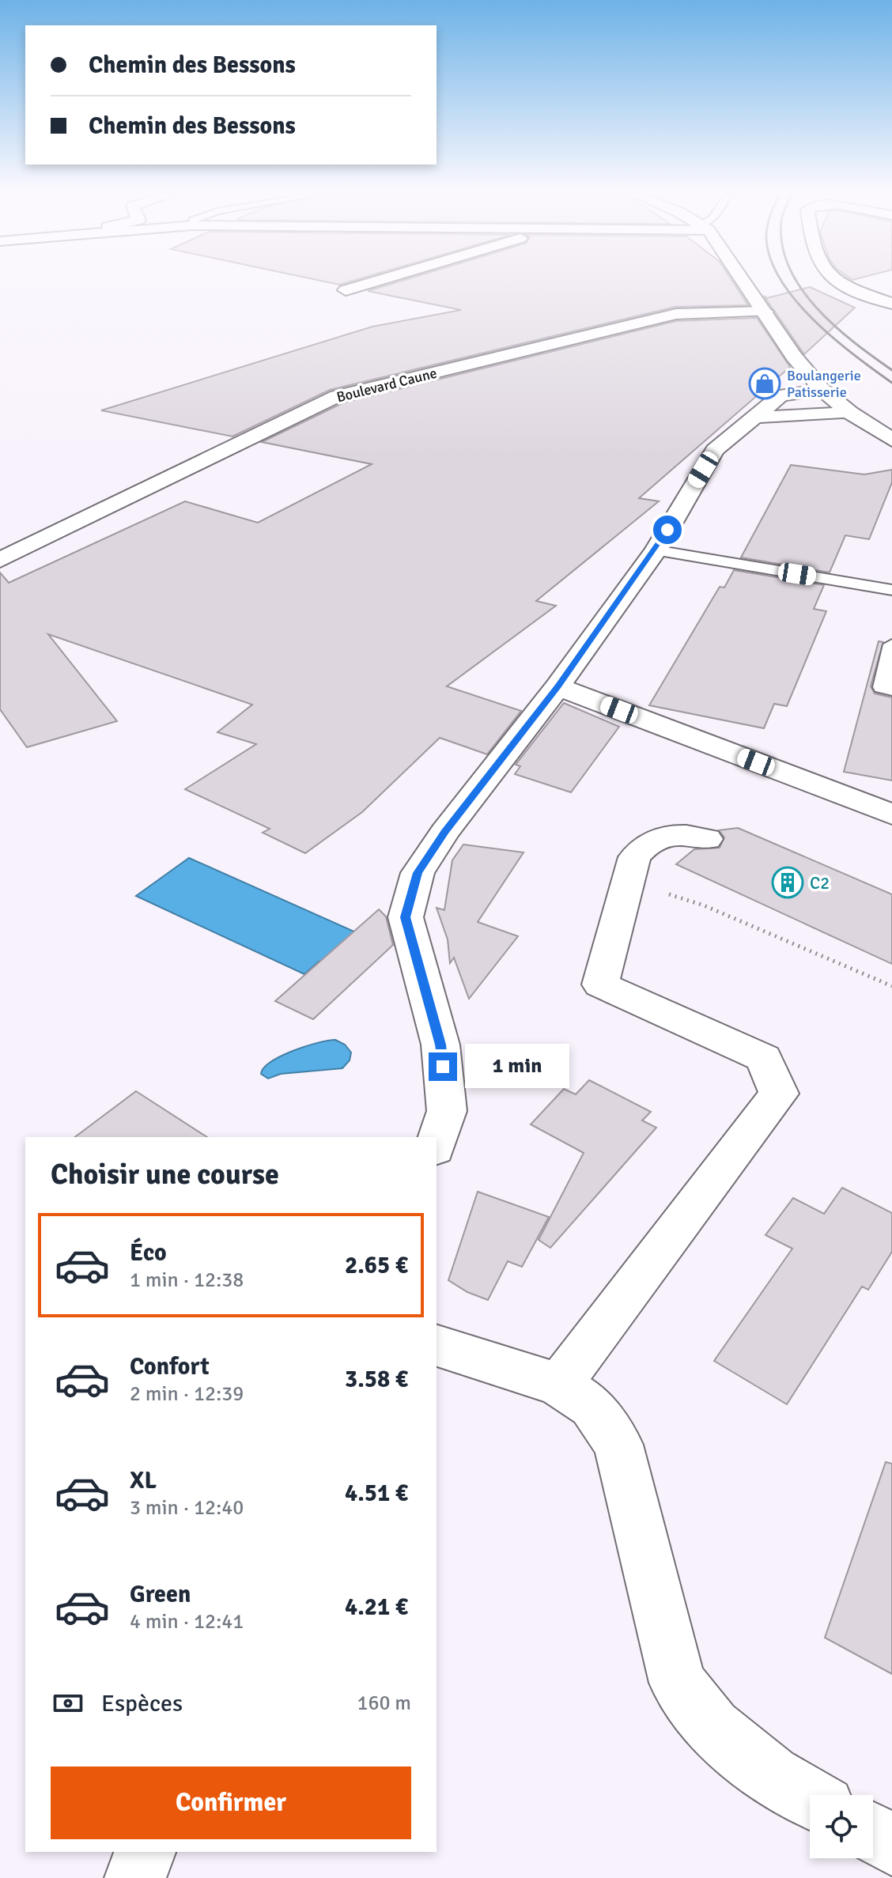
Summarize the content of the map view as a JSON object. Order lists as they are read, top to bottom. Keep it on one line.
{"streets":{"street":["Boulevard Caune"]},"places":{"shop":["Boulangerie Patisserie"],"building":["C2"]},"page":{"banner":["Chemin des Bessons","Chemin des Bessons"],"bubble":"1 min","heading":"Choisir une course","list":[{"name":"Éco","note":"1 min · 12:38","value":"2.65 €"},{"name":"Confort","note":"2 min · 12:39","value":"3.58 €"},{"name":"XL","note":"3 min · 12:40","value":"4.51 €"},{"name":"Green","note":"4 min · 12:41","value":"4.21 €"}],"pay":["Espèces","160 m"],"buttons":"Confirmer"}}
